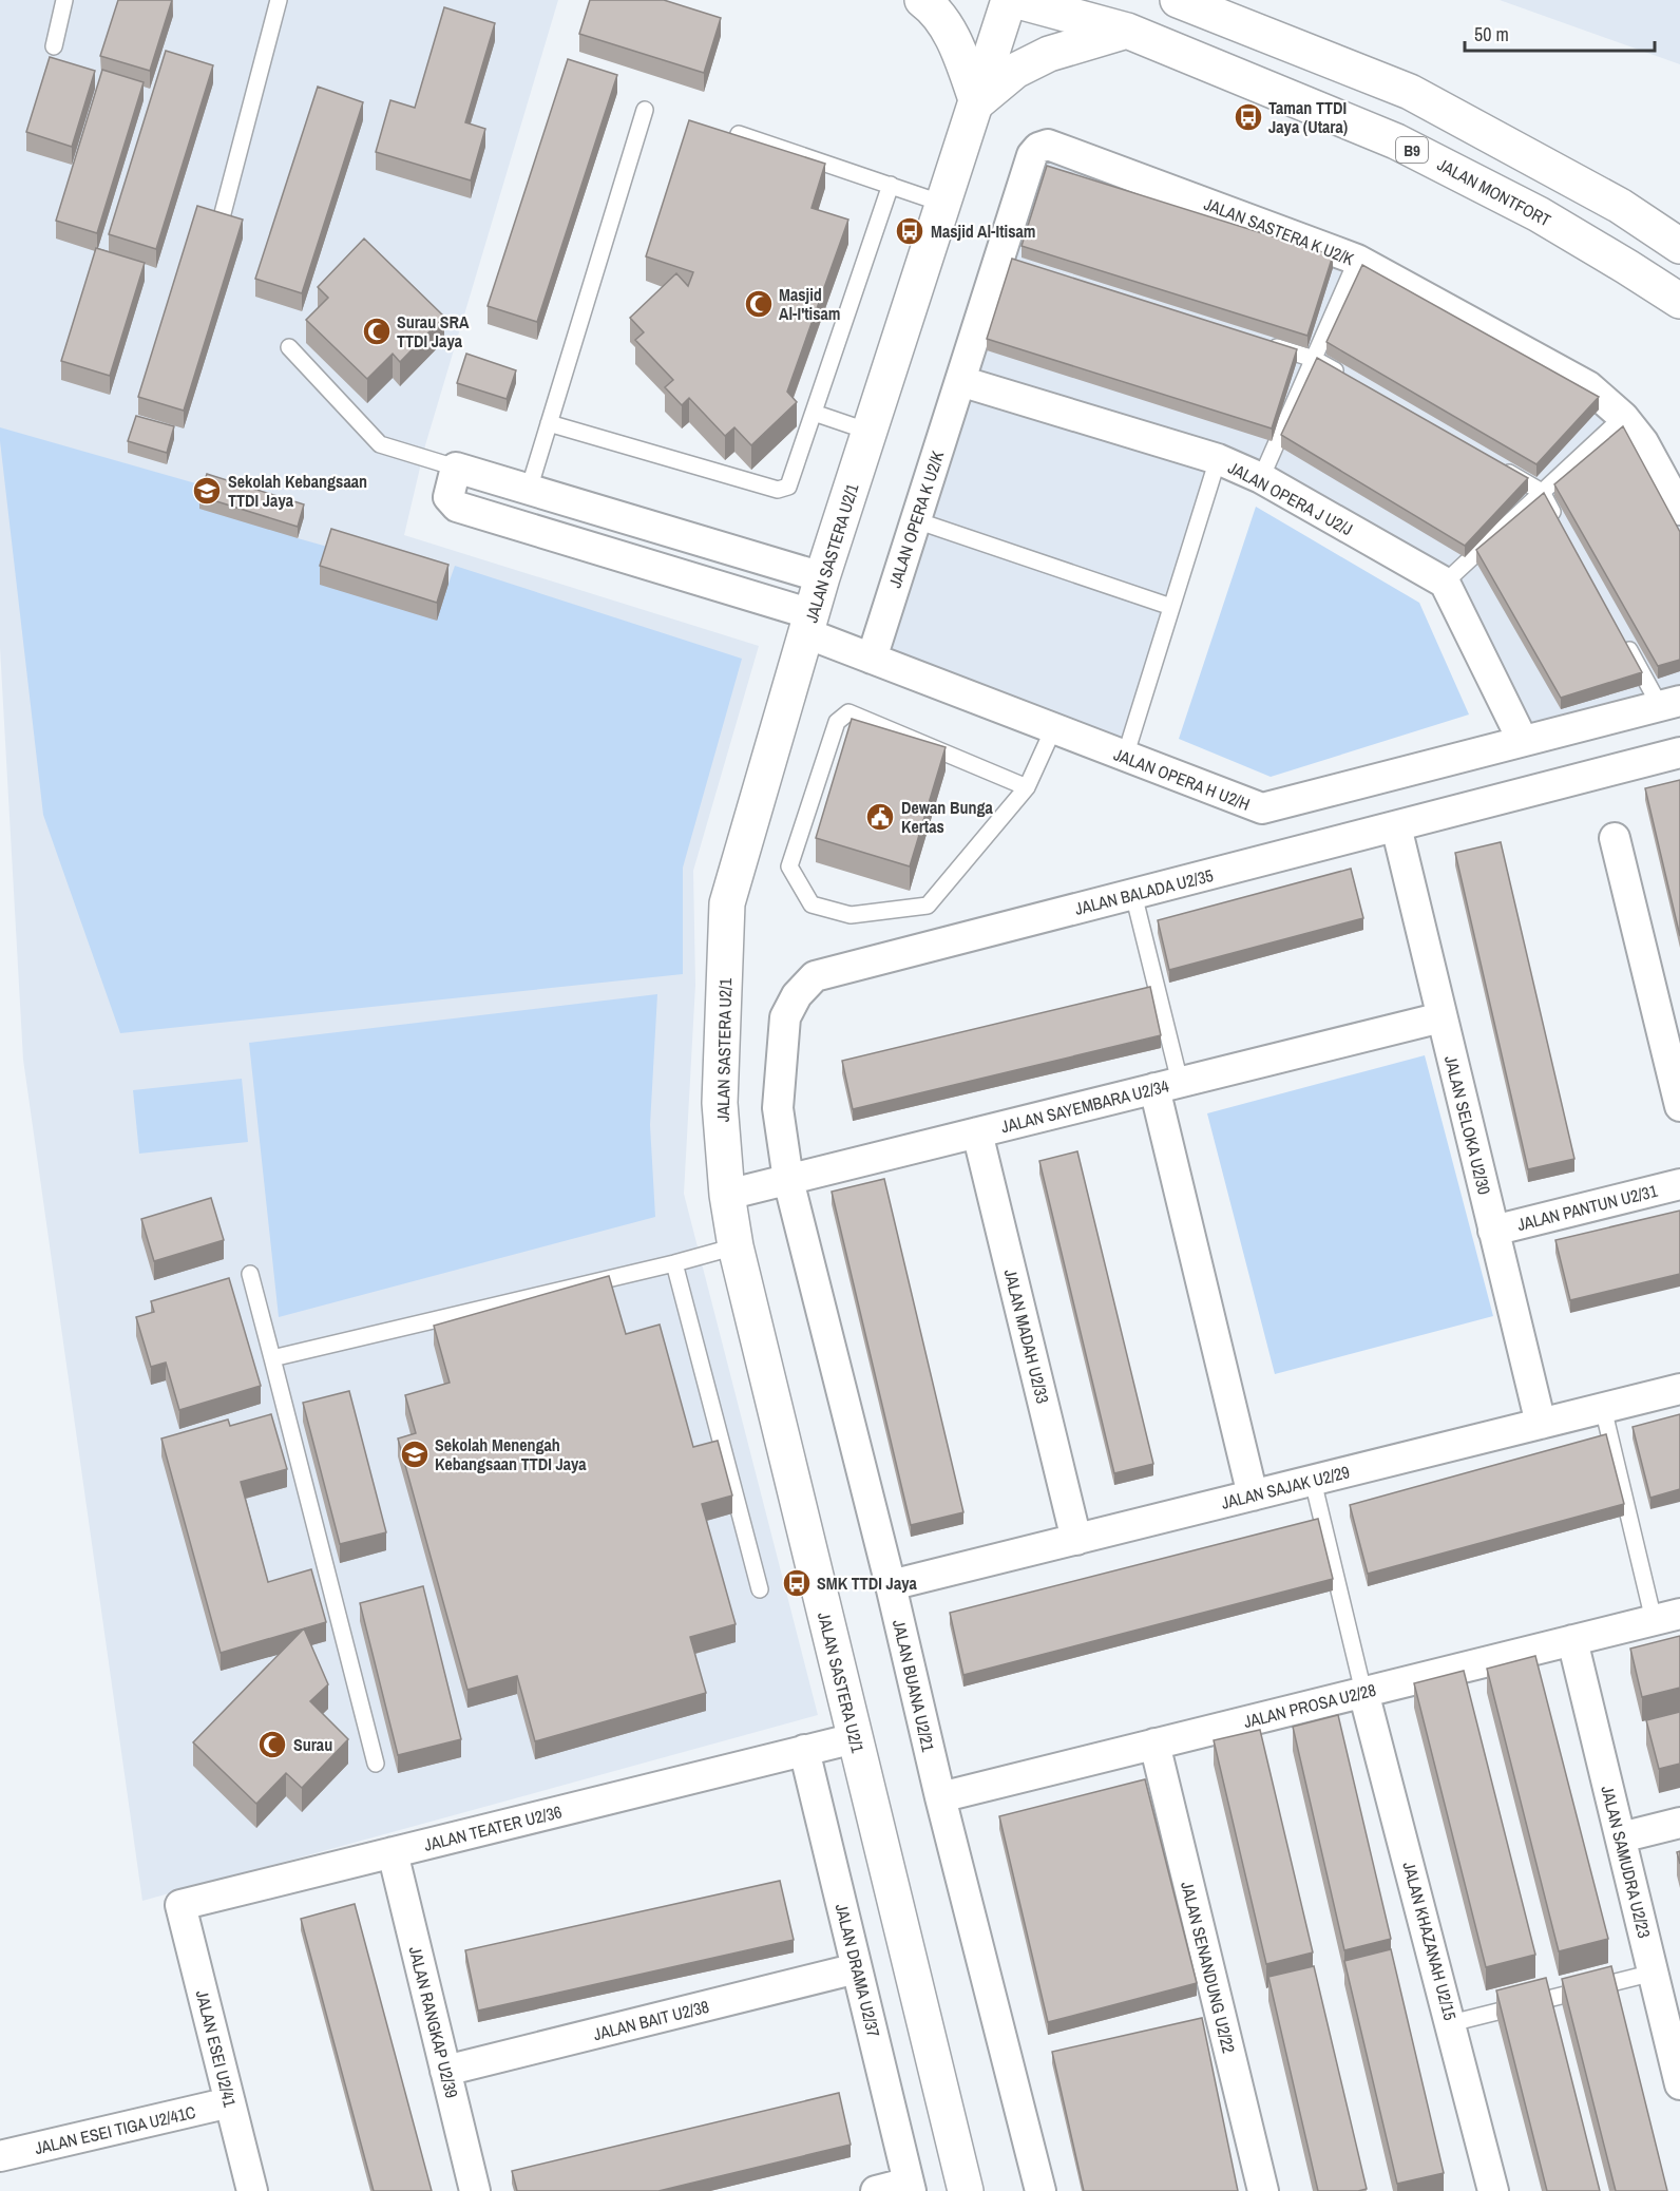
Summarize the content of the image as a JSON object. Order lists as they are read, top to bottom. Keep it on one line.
{"streets":{"street":["B9","JALAN MONTFORT","JALAN SASTERA K U2/K","JALAN OPERA J U2/J","JALAN OPERA K U2/K","JALAN SASTERA U2/1","JALAN OPERA H U2/H","JALAN BALADA U2/35","JALAN SAYEMBARA U2/34","JALAN SELOKA U2/30","JALAN PANTUN U2/31","JALAN MADAH U2/33","JALAN SAJAK U2/29","JALAN BUANA U2/21","JALAN PROSA U2/28","JALAN TEATER U2/36","JALAN SAMUDRA U2/23","JALAN KHAZANAH U2/15","JALAN SENANDUNG U2/22","JALAN DRAMA U2/37","JALAN BAIT U2/38","JALAN RANGKAP U2/39","JALAN ESEI U2/41","JALAN ESEI TIGA U2/41C"]},"crossings":[["JALAN SASTERA K U2/K","JALAN OPERA J U2/J"],["JALAN SASTERA K U2/K","JALAN OPERA K U2/K"],["JALAN OPERA J U2/J","JALAN OPERA K U2/K"],["JALAN OPERA K U2/K","JALAN OPERA H U2/H"],["JALAN SASTERA U2/1","JALAN OPERA H U2/H"],["JALAN SASTERA U2/1","JALAN SAYEMBARA U2/34"],["JALAN SASTERA U2/1","JALAN TEATER U2/36"],["JALAN BALADA U2/35","JALAN SAYEMBARA U2/34"],["JALAN BALADA U2/35","JALAN SELOKA U2/30"],["JALAN BALADA U2/35","JALAN BUANA U2/21"],["JALAN SAYEMBARA U2/34","JALAN SELOKA U2/30"],["JALAN SAYEMBARA U2/34","JALAN MADAH U2/33"],["JALAN SAYEMBARA U2/34","JALAN BUANA U2/21"],["JALAN SELOKA U2/30","JALAN PANTUN U2/31"],["JALAN SELOKA U2/30","JALAN SAJAK U2/29"],["JALAN MADAH U2/33","JALAN SAJAK U2/29"],["JALAN SAJAK U2/29","JALAN BUANA U2/21"],["JALAN BUANA U2/21","JALAN PROSA U2/28"],["JALAN PROSA U2/28","JALAN SAMUDRA U2/23"],["JALAN PROSA U2/28","JALAN KHAZANAH U2/15"],["JALAN PROSA U2/28","JALAN SENANDUNG U2/22"],["JALAN TEATER U2/36","JALAN DRAMA U2/37"],["JALAN TEATER U2/36","JALAN RANGKAP U2/39"],["JALAN TEATER U2/36","JALAN ESEI U2/41"],["JALAN DRAMA U2/37","JALAN BAIT U2/38"],["JALAN BAIT U2/38","JALAN RANGKAP U2/39"],["JALAN ESEI U2/41","JALAN ESEI TIGA U2/41C"]],"places":{"bus stop":["Taman TTDI Jaya (Utara)","Masjid Al-Itisam","SMK TTDI Jaya"],"mosque":["Masjid Al-I'tisam","Surau SRA TTDI Jaya","Surau"],"school or university":["Sekolah Kebangsaan TTDI Jaya","Sekolah Menengah Kebangsaan TTDI Jaya"],"public building":["Dewan Bunga Kertas"]},"scale_bar":"50 m"}
